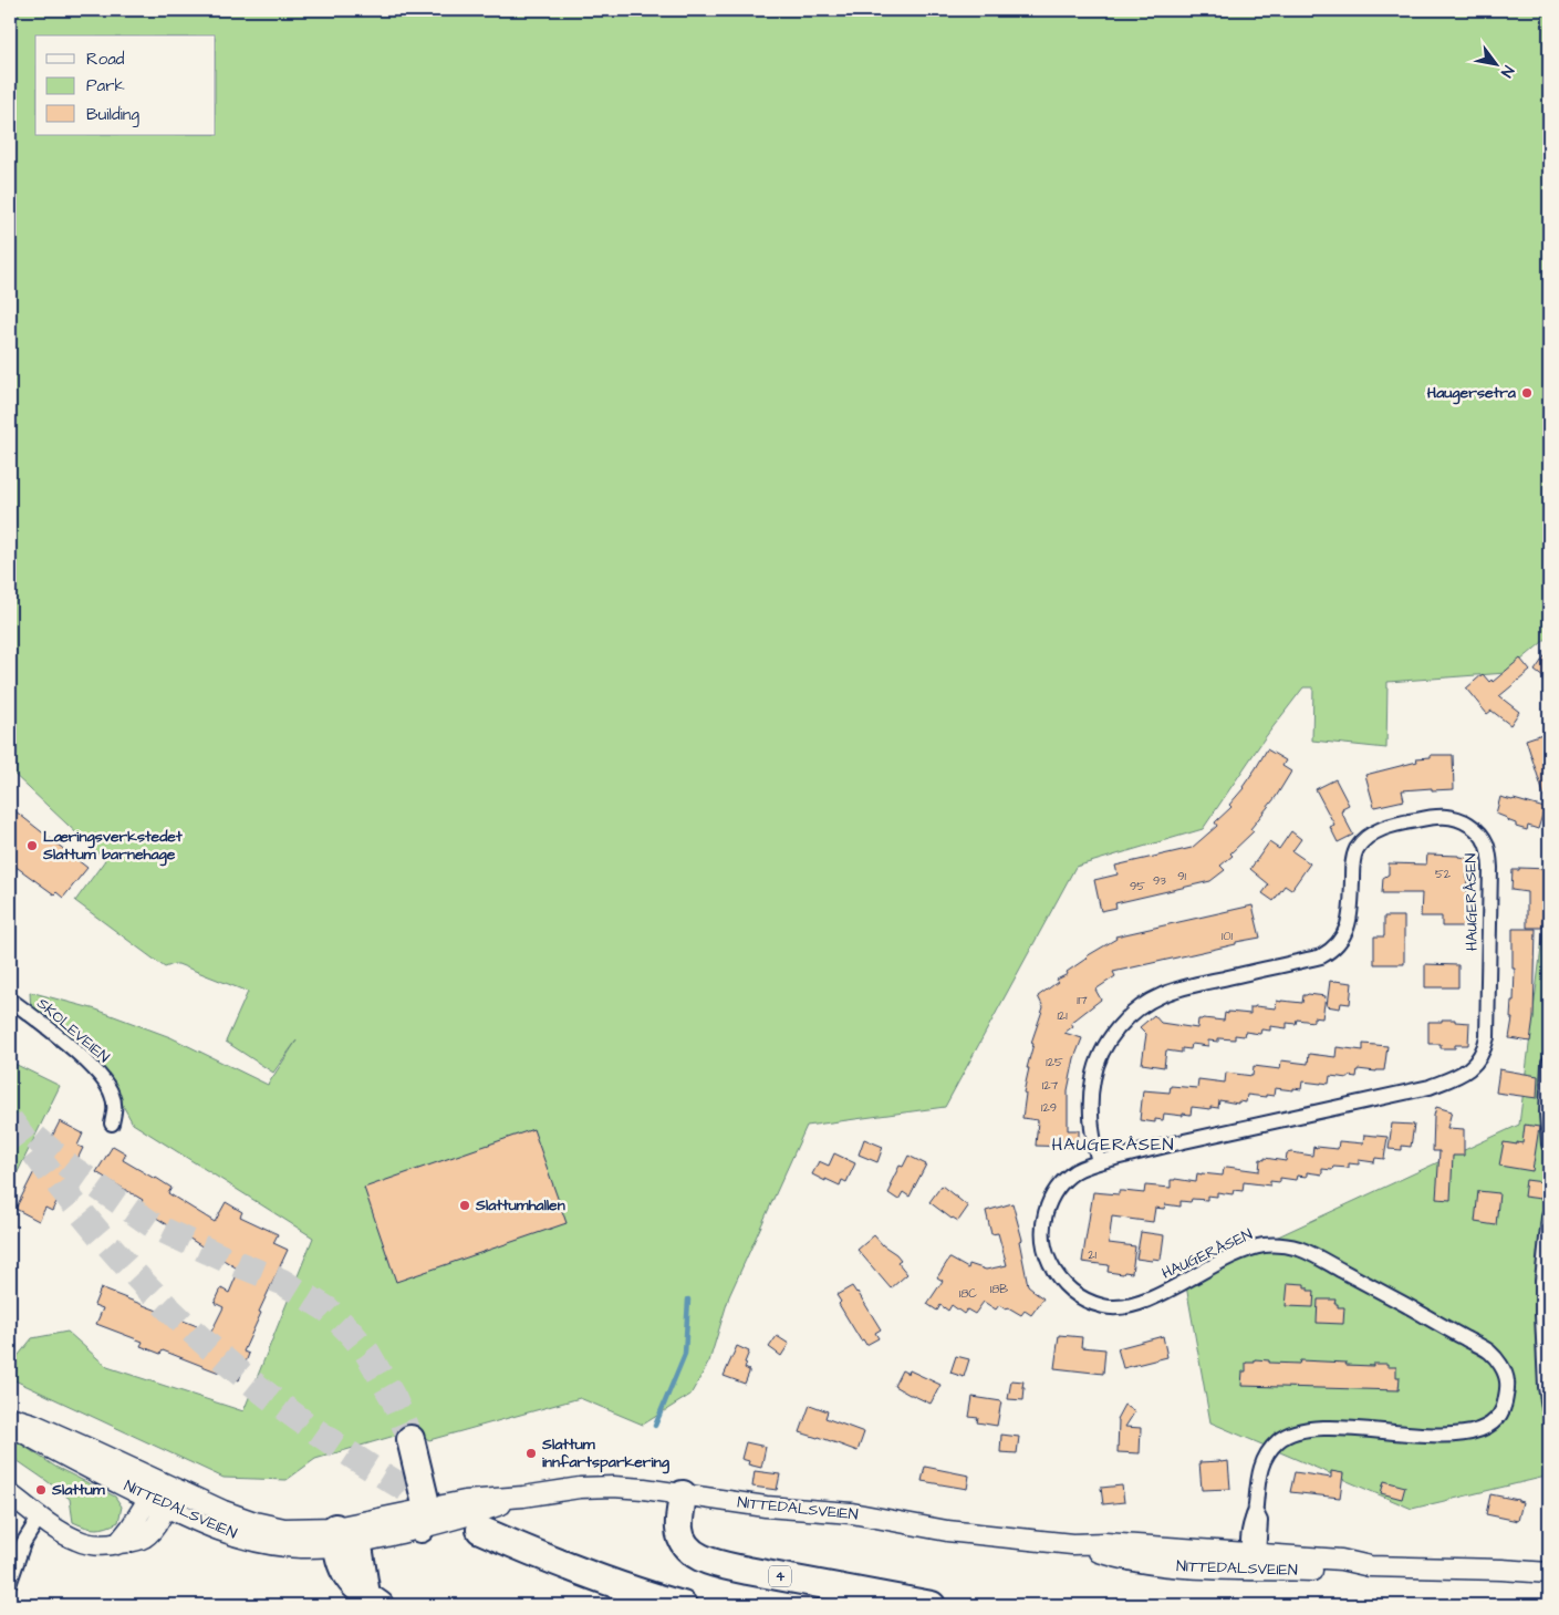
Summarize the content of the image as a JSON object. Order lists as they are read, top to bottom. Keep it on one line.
{"streets":{"highway":["4"],"main road":["NITTEDALSVEIEN"],"street":["HAUGERÅSEN","SKOLEVEIEN"]},"crossings":[["HAUGERÅSEN","NITTEDALSVEIEN"],["NITTEDALSVEIEN","4"]],"districts":["HAUGERÅSEN"],"places":["Haugersetra","Læringsverkstedet Slattum barnehage","Slattumhallen","Slattum innfartsparkering","Slattum"],"house_numbers":["52","91","93","95","101","117","121","125","127","129","21","18B","18C"],"legend":["Road","Park","Building"],"north":"bottom right"}
